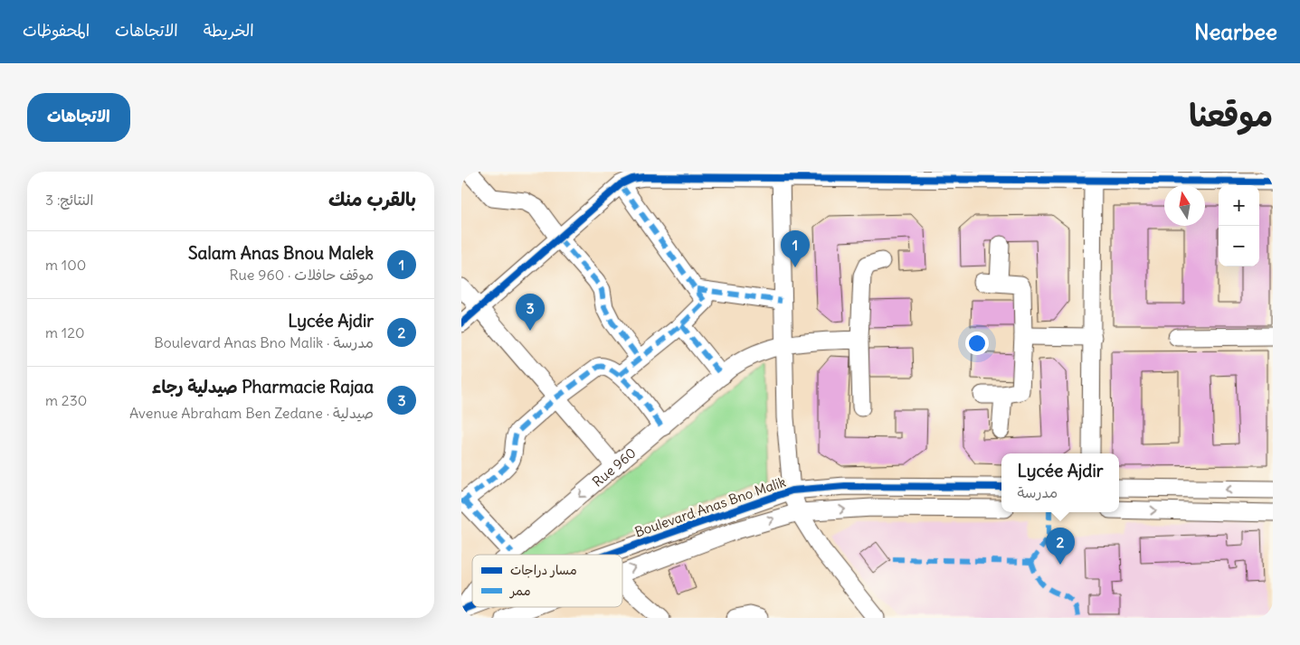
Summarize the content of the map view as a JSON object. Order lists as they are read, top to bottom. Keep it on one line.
{"streets":{"street":["Rue 960","Boulevard Anas Bno Malik"]},"crossings":[["Rue 960","Boulevard Anas Bno Malik"]],"legend":["مسار دراجات","ممر"],"north":"top","page":{"header":"Nearbee","nav":["الخريطة","الاتجاهات","المحفوظات"],"title":"موقعنا","buttons":"الاتجاهات","heading":["بالقرب منك","النتائج: 3"],"map_buttons":["+","−"],"pins":["1","3","2"],"list":[{"mark":"1","name":"Salam Anas Bnou Malek","note":"موقف حافلات · Rue 960","value":"100 m"},{"mark":"2","name":"Lycée Ajdir","note":"مدرسة · Boulevard Anas Bno Malik","value":"120 m"},{"mark":"3","name":"Pharmacie Rajaa صيدلية رجاء","note":"صيدلية · Avenue Abraham Ben Zedane","value":"230 m"}],"popup":["Lycée Ajdir","مدرسة"]}}
